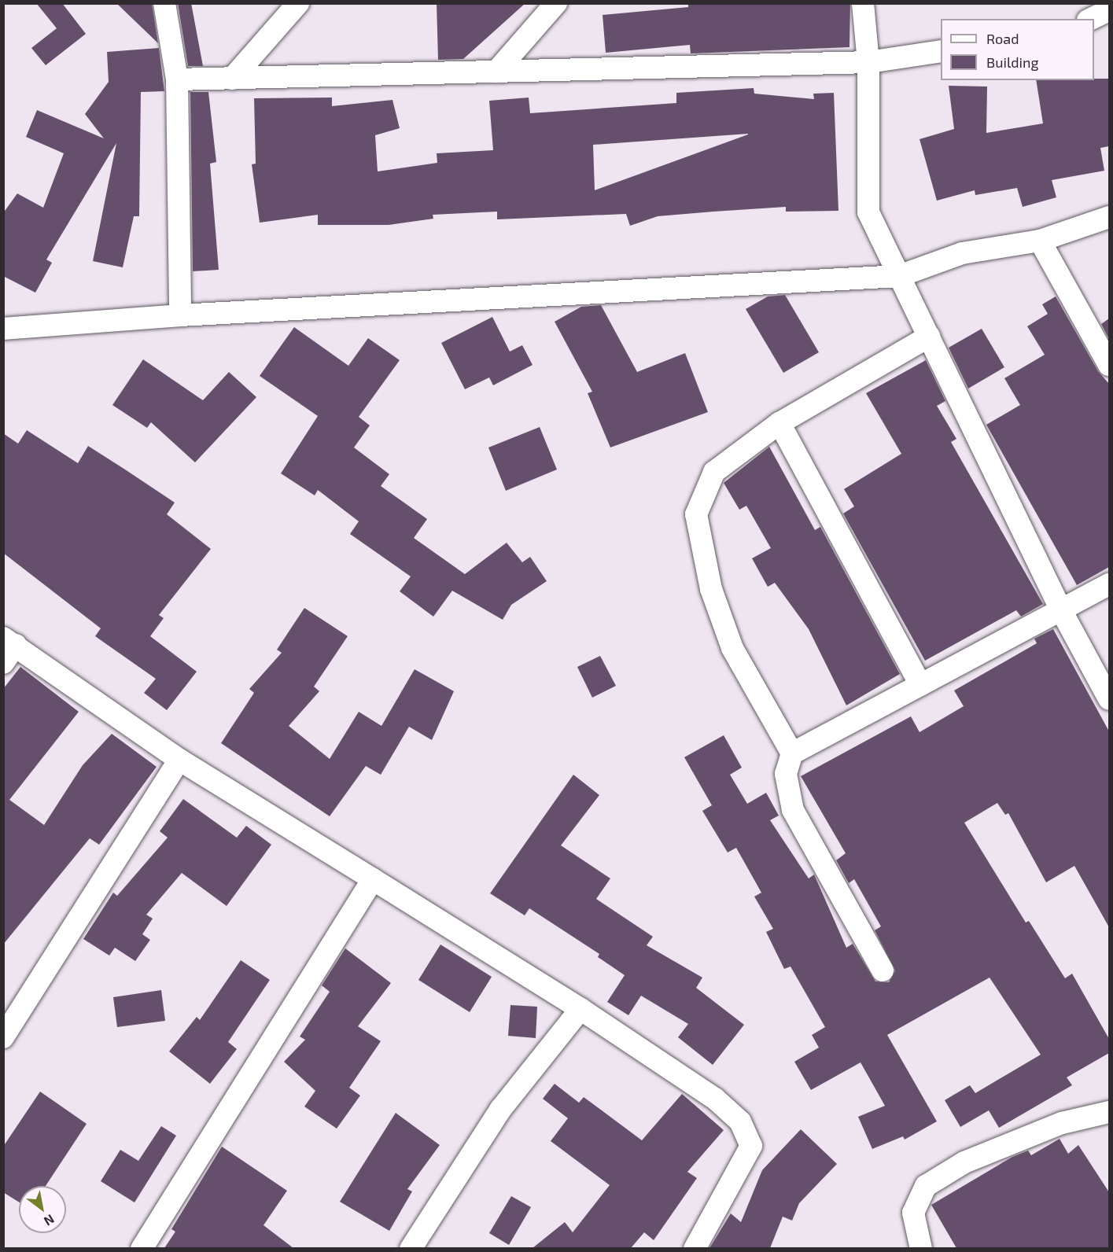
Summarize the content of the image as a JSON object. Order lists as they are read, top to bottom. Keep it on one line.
{"legend":["Road","Building"],"north":"bottom right"}
